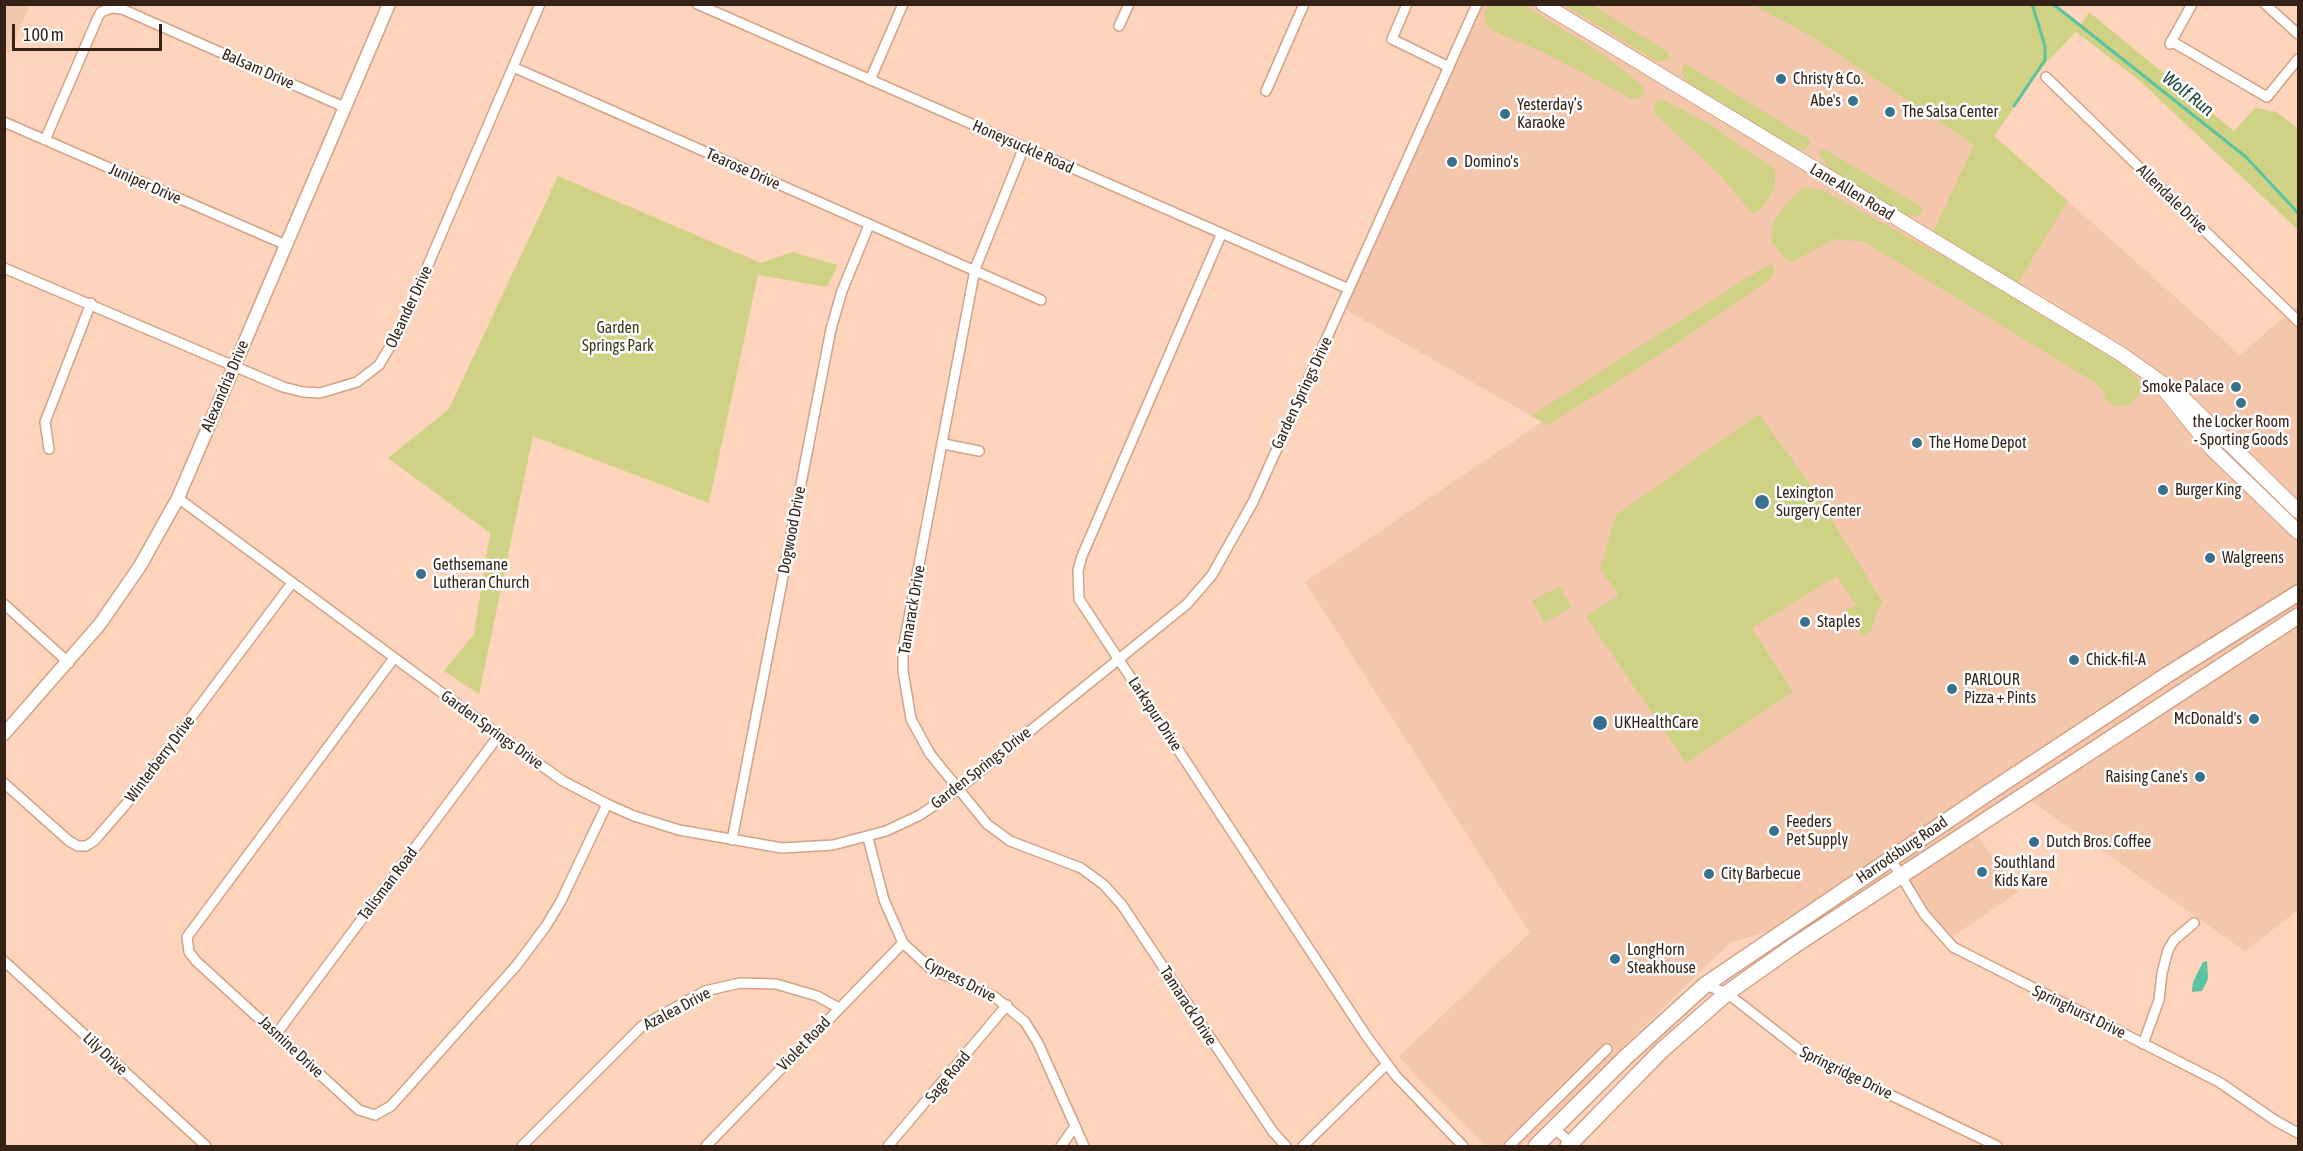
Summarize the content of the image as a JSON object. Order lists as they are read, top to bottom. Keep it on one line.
{"streets":{"main road":["Lane Allen Road","Harrodsburg Road"],"street":["Balsam Drive","Honeysuckle Road","Tearose Drive","Juniper Drive","Allendale Drive","Oleander Drive","Alexandria Drive","Garden Springs Drive","Dogwood Drive","Tamarack Drive","Larkspur Drive","Winterberry Drive","Talisman Road","Cypress Drive","Azalea Drive","Springhurst Drive","Violet Road","Jasmine Drive","Lily Drive","Springridge Drive","Sage Road"]},"crossings":[["Balsam Drive","Juniper Drive"],["Balsam Drive","Alexandria Drive"],["Honeysuckle Road","Garden Springs Drive"],["Honeysuckle Road","Tamarack Drive"],["Honeysuckle Road","Larkspur Drive"],["Tearose Drive","Oleander Drive"],["Tearose Drive","Dogwood Drive"],["Tearose Drive","Tamarack Drive"],["Juniper Drive","Alexandria Drive"],["Oleander Drive","Alexandria Drive"],["Alexandria Drive","Garden Springs Drive"],["Garden Springs Drive","Dogwood Drive"],["Garden Springs Drive","Tamarack Drive"],["Garden Springs Drive","Larkspur Drive"],["Garden Springs Drive","Winterberry Drive"],["Garden Springs Drive","Talisman Road"],["Garden Springs Drive","Cypress Drive"],["Garden Springs Drive","Jasmine Drive"],["Harrodsburg Road","Springhurst Drive"],["Harrodsburg Road","Springridge Drive"],["Talisman Road","Jasmine Drive"],["Cypress Drive","Violet Road"],["Cypress Drive","Sage Road"],["Azalea Drive","Violet Road"]],"water":["Wolf Run"],"parks":["Garden Springs Park"],"places":["Christy & Co.","Abe's","The Salsa Center","Yesterday’s Karaoke","Domino's","Smoke Palace","the Locker Room - Sporting Goods","The Home Depot","Burger King","Lexington Surgery Center","Walgreens","Gethsemane Lutheran Church","Staples","Chick-fil-A","PARLOUR Pizza + Pints","McDonald's","UKHealthCare","Raising Cane's","Feeders Pet Supply","Dutch Bros. Coffee","Southland Kids Kare","City Barbecue","LongHorn Steakhouse"],"scale_bar":"100 m"}
